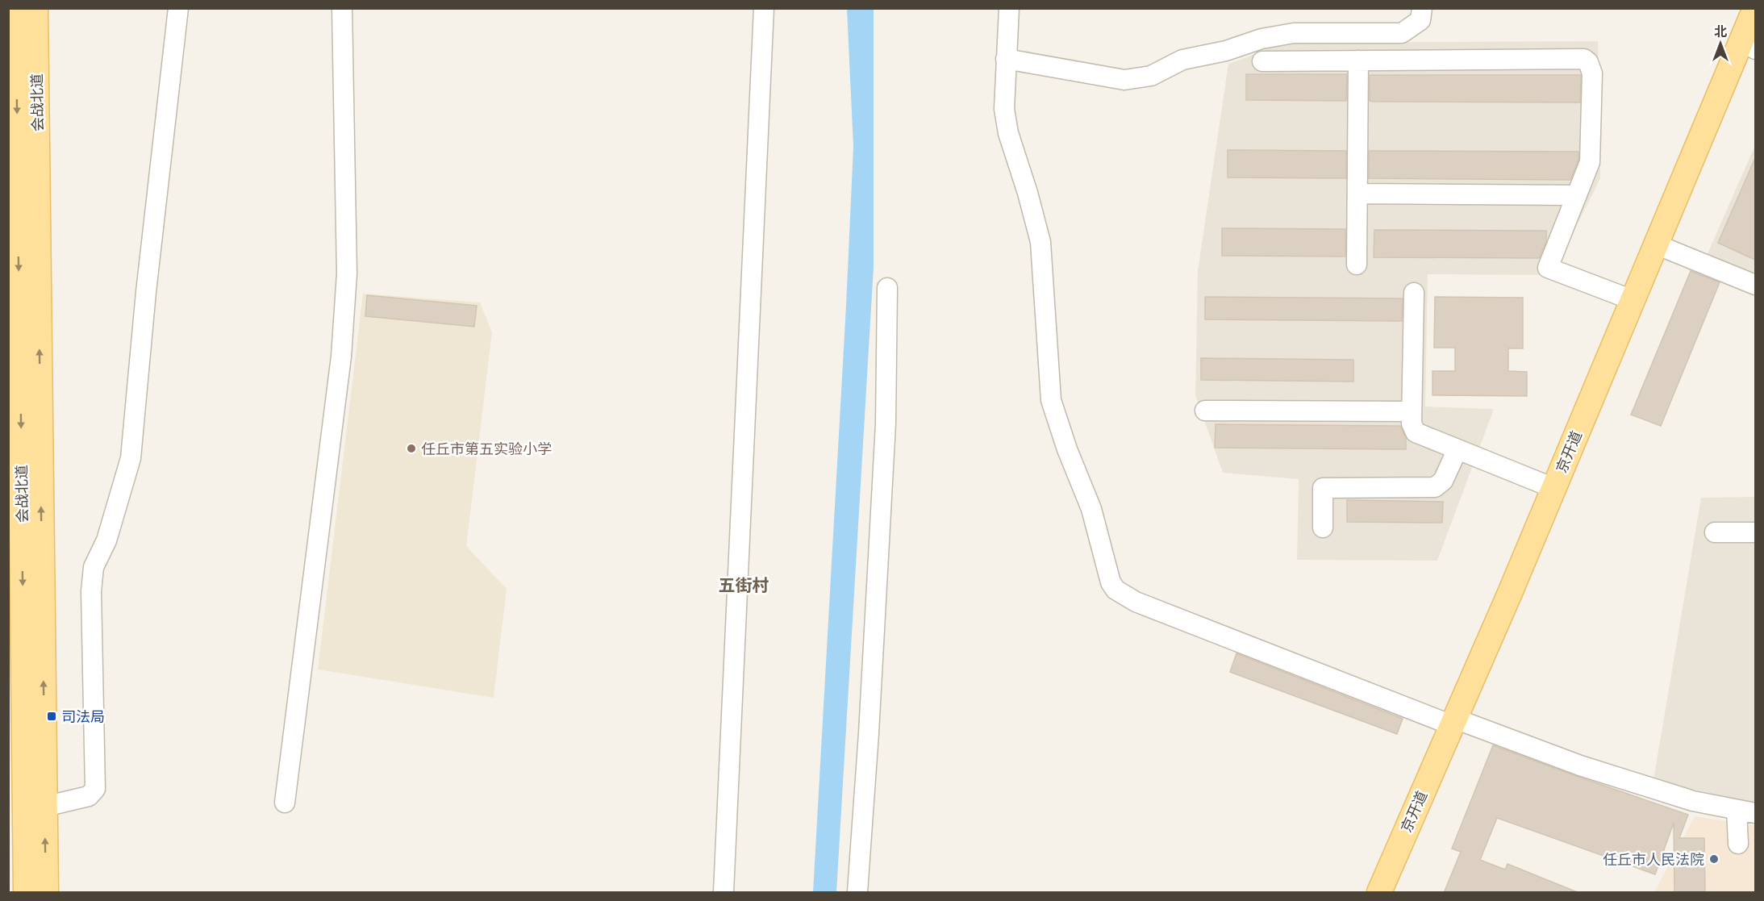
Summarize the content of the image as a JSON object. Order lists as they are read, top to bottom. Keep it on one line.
{"streets":{"main road":["会战北道","京开道"]},"districts":["五街村"],"places":{"other":["任丘市第五实验小学","任丘市人民法院"],"transit":["司法局"]},"north":"top"}
